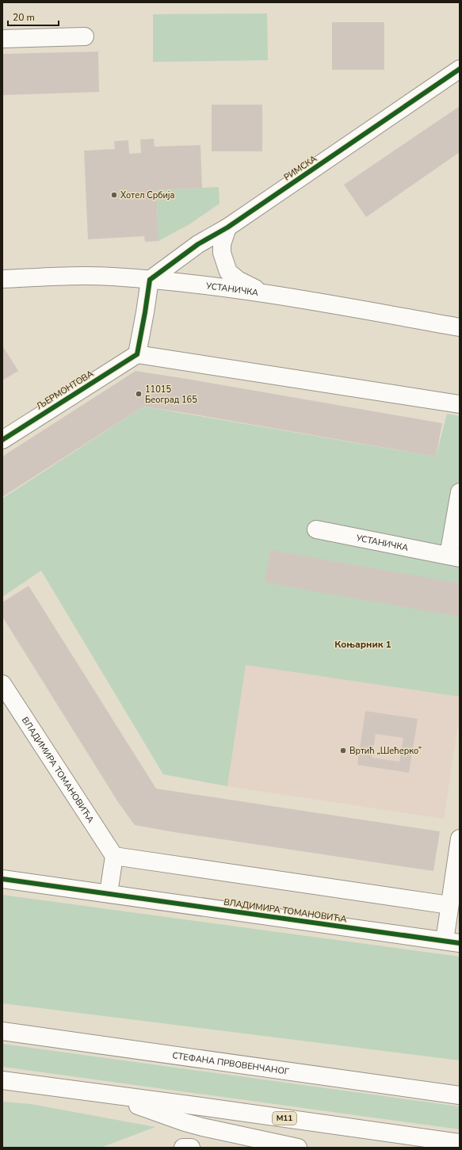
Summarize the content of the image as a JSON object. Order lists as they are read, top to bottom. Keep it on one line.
{"streets":{"main road":["РИМСКА","УСТАНИЧКА","ЉЕРМОНТОВА","ВЛАДИМИРА ТОМАНОВИЋА","СТЕФАНА ПРВОВЕНЧАНОГ","M11"]},"crossings":[["РИМСКА","УСТАНИЧКА"]],"districts":["Коњарник 1"],"places":["Хотел Србија","11015 Београд 165","Вртић „Шећерко”"],"scale_bar":"20 m"}
